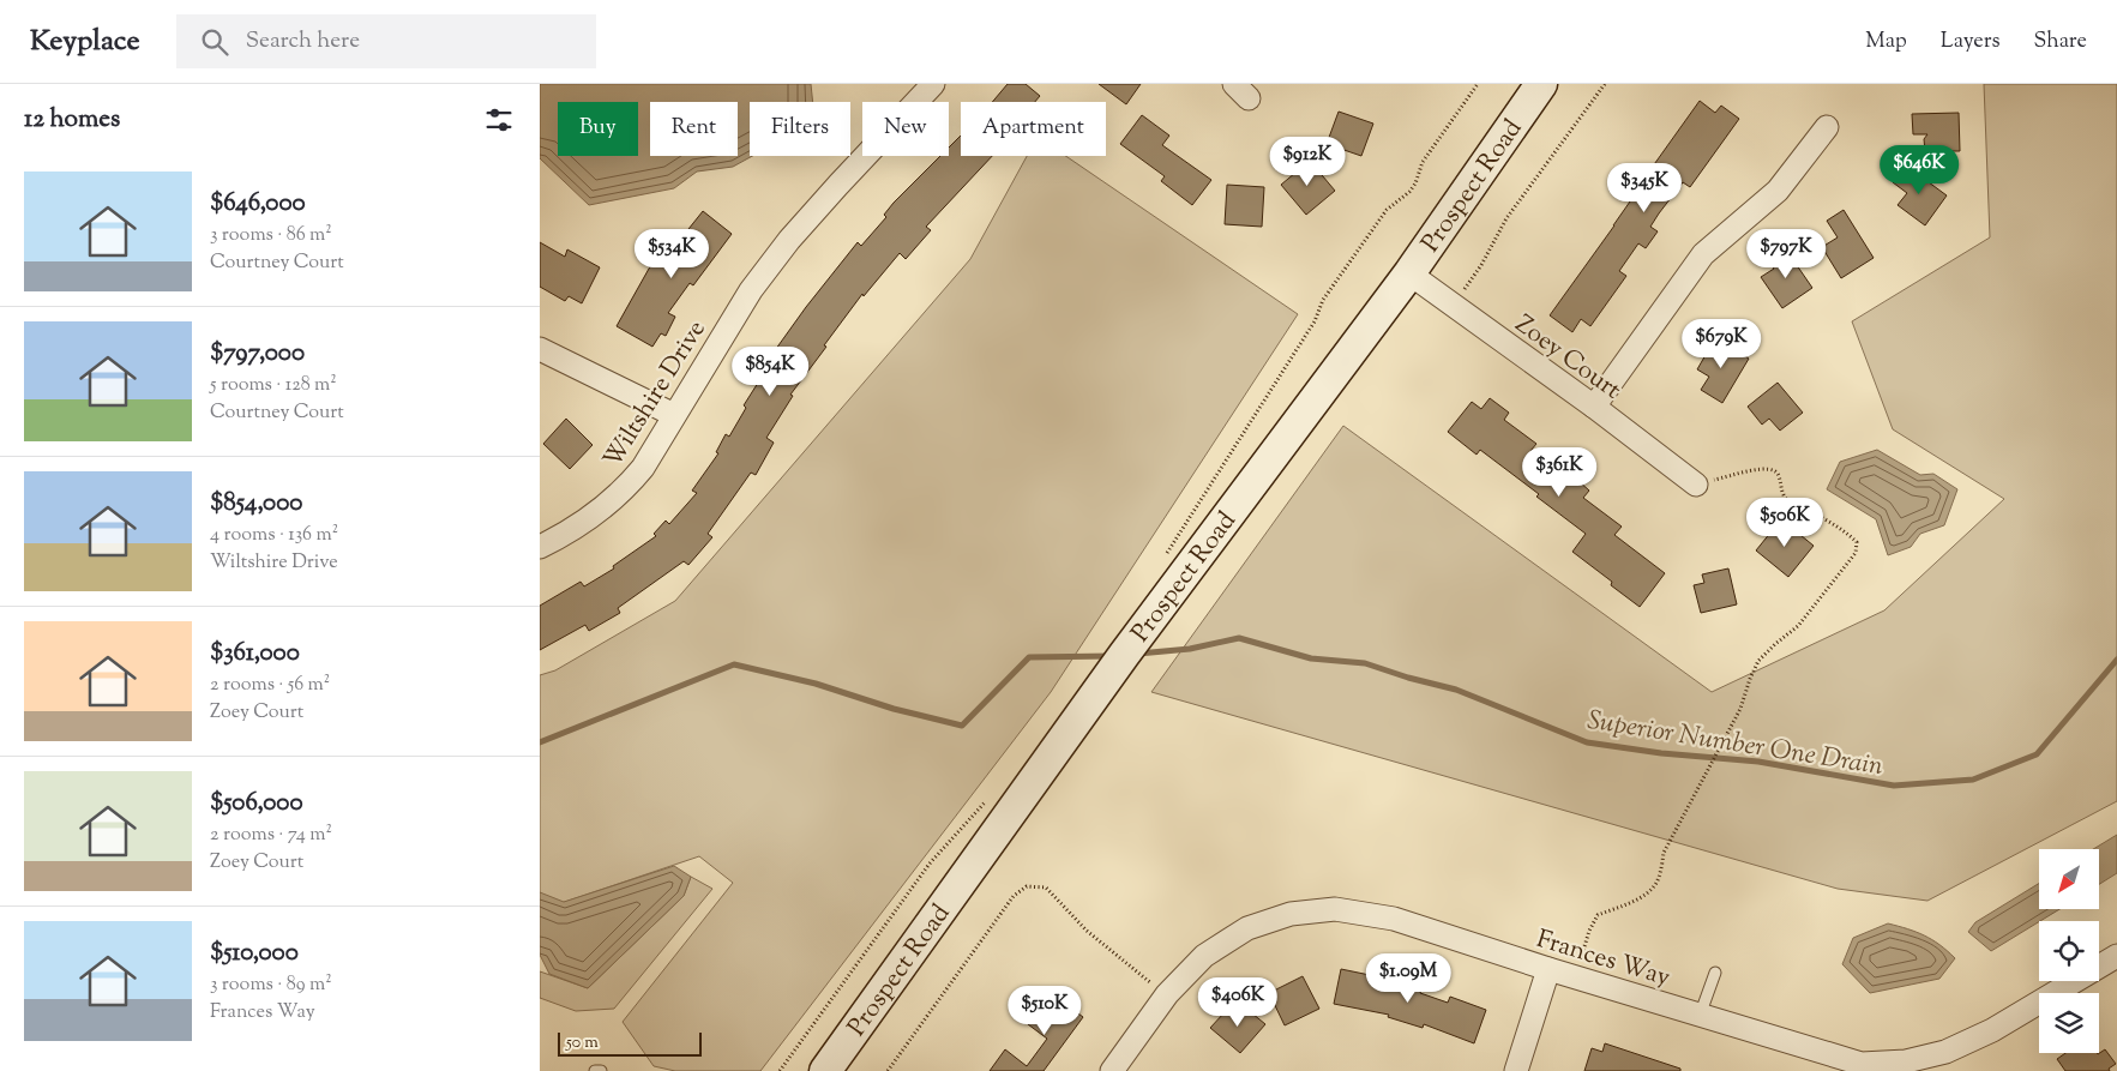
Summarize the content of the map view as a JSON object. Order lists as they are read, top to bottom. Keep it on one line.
{"streets":{"main road":["Prospect Road"],"street":["Zoey Court","Wiltshire Drive","Frances Way"]},"crossings":[["Prospect Road","Zoey Court"]],"water":["Superior Number One Drain"],"scale_bar":"50 m","north":"bottom left","page":{"header":"Keyplace","search":"Search here","nav":["Map","Layers","Share"],"heading":"12 homes","chip":["Buy","Rent","Filters","New","Apartment"],"price":["$912K","$646K","$345K","$534K","$797K","$679K","$854K","$361K","$506K","$1.09M","$406K","$510K"],"list":[{"name":"$646,000","note":"3 rooms · 86 m² · Courtney Court"},{"name":"$797,000","note":"5 rooms · 128 m² · Courtney Court"},{"name":"$854,000","note":"4 rooms · 136 m² · Wiltshire Drive"},{"name":"$361,000","note":"2 rooms · 56 m² · Zoey Court"},{"name":"$506,000","note":"2 rooms · 74 m² · Zoey Court"},{"name":"$510,000","note":"3 rooms · 89 m² · Frances Way"}],"scale":"50 m"}}
